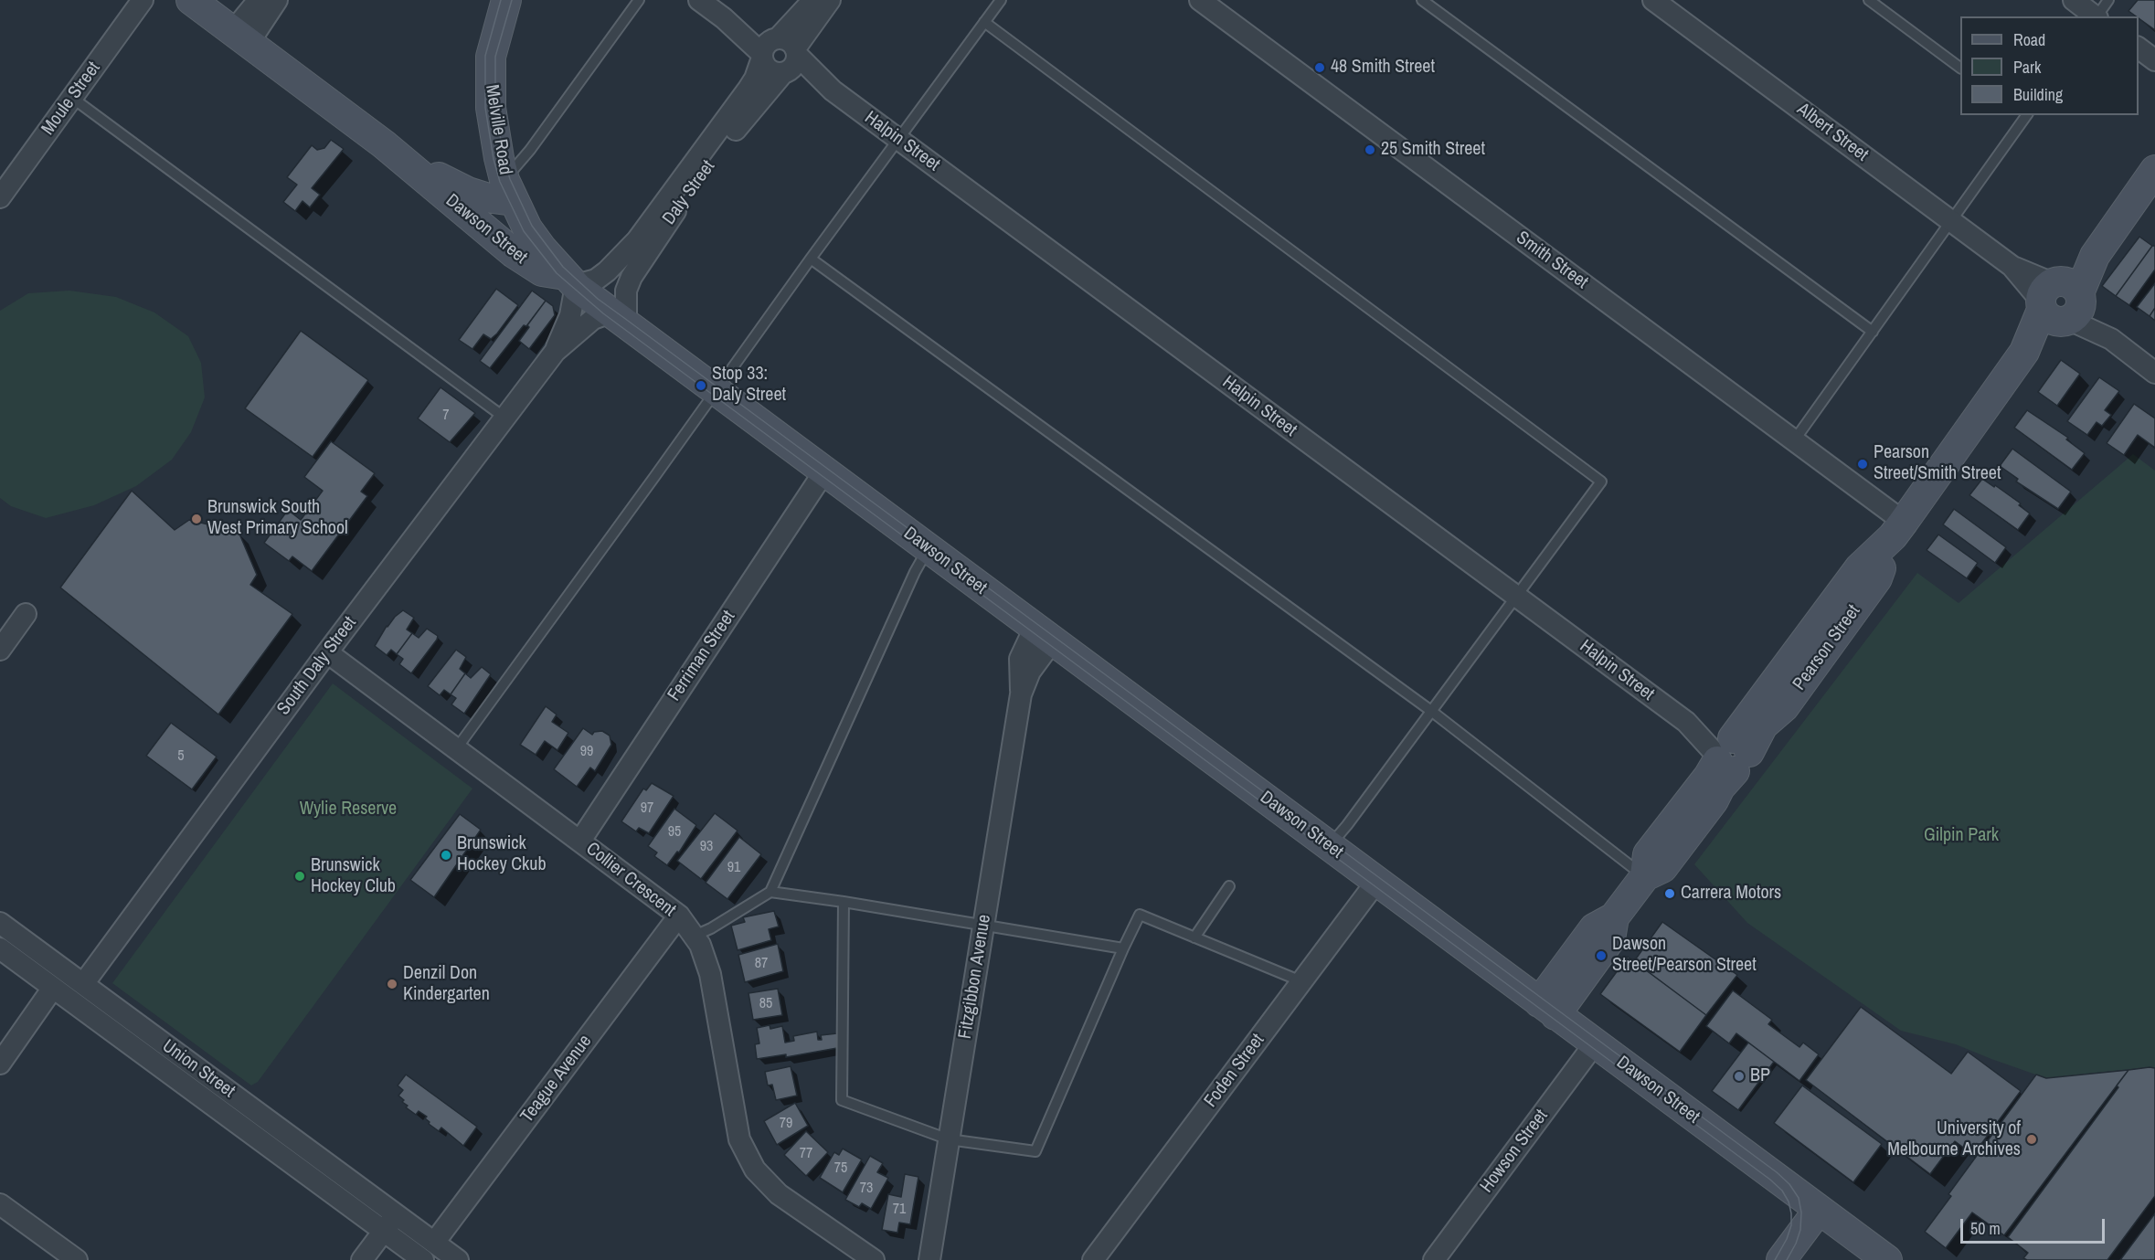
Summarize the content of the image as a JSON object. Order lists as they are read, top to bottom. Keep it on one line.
{"streets":{"main road":["Melville Road","Dawson Street","Pearson Street"],"street":["Moule Street","Albert Street","Halpin Street","Daly Street","Smith Street","Ferriman Street","South Daly Street","Collier Crescent","Fitzgibbon Avenue","Union Street","Foden Street","Teague Avenue","Howson Street"]},"crossings":[["Melville Road","Daly Street"],["Melville Road","Dawson Street"],["Melville Road","South Daly Street"],["Albert Street","Pearson Street"],["Halpin Street","Daly Street"],["Halpin Street","Pearson Street"],["Daly Street","Dawson Street"],["Daly Street","South Daly Street"],["Dawson Street","Pearson Street"],["Dawson Street","Ferriman Street"],["Dawson Street","South Daly Street"],["Dawson Street","Fitzgibbon Avenue"],["Dawson Street","Foden Street"],["Dawson Street","Howson Street"],["Smith Street","Pearson Street"],["Ferriman Street","Collier Crescent"],["South Daly Street","Collier Crescent"],["South Daly Street","Union Street"],["Collier Crescent","Teague Avenue"],["Union Street","Teague Avenue"]],"parks":["Wylie Reserve","Gilpin Park"],"places":["48 Smith Street","25 Smith Street","Stop 33: Daly Street","Pearson Street/Smith Street","Brunswick South West Primary School","Brunswick Hockey Ckub","Brunswick Hockey Club","Carrera Motors","Dawson Street/Pearson Street","Denzil Don Kindergarten","BP","University of Melbourne Archives"],"house_numbers":["7","99","5","97","95","93","91","87","85","79","77","75","73","71"],"legend":["Road","Park","Building"],"scale_bar":"50 m"}
